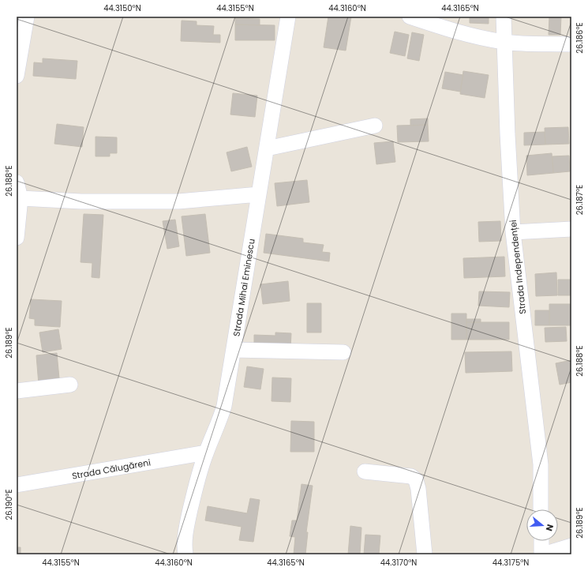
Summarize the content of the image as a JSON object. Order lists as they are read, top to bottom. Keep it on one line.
{"streets":{"street":["Strada Independenței","Strada Mihai Eminescu","Strada Călugăreni"]},"crossings":[["Strada Mihai Eminescu","Strada Călugăreni"]],"north":"right","coordinates":["44.3150°N","44.3155°N","44.3160°N","44.3165°N","26.186°E","26.188°E","26.187°E","26.189°E","26.190°E","44.3170°N","44.3175°N"]}
